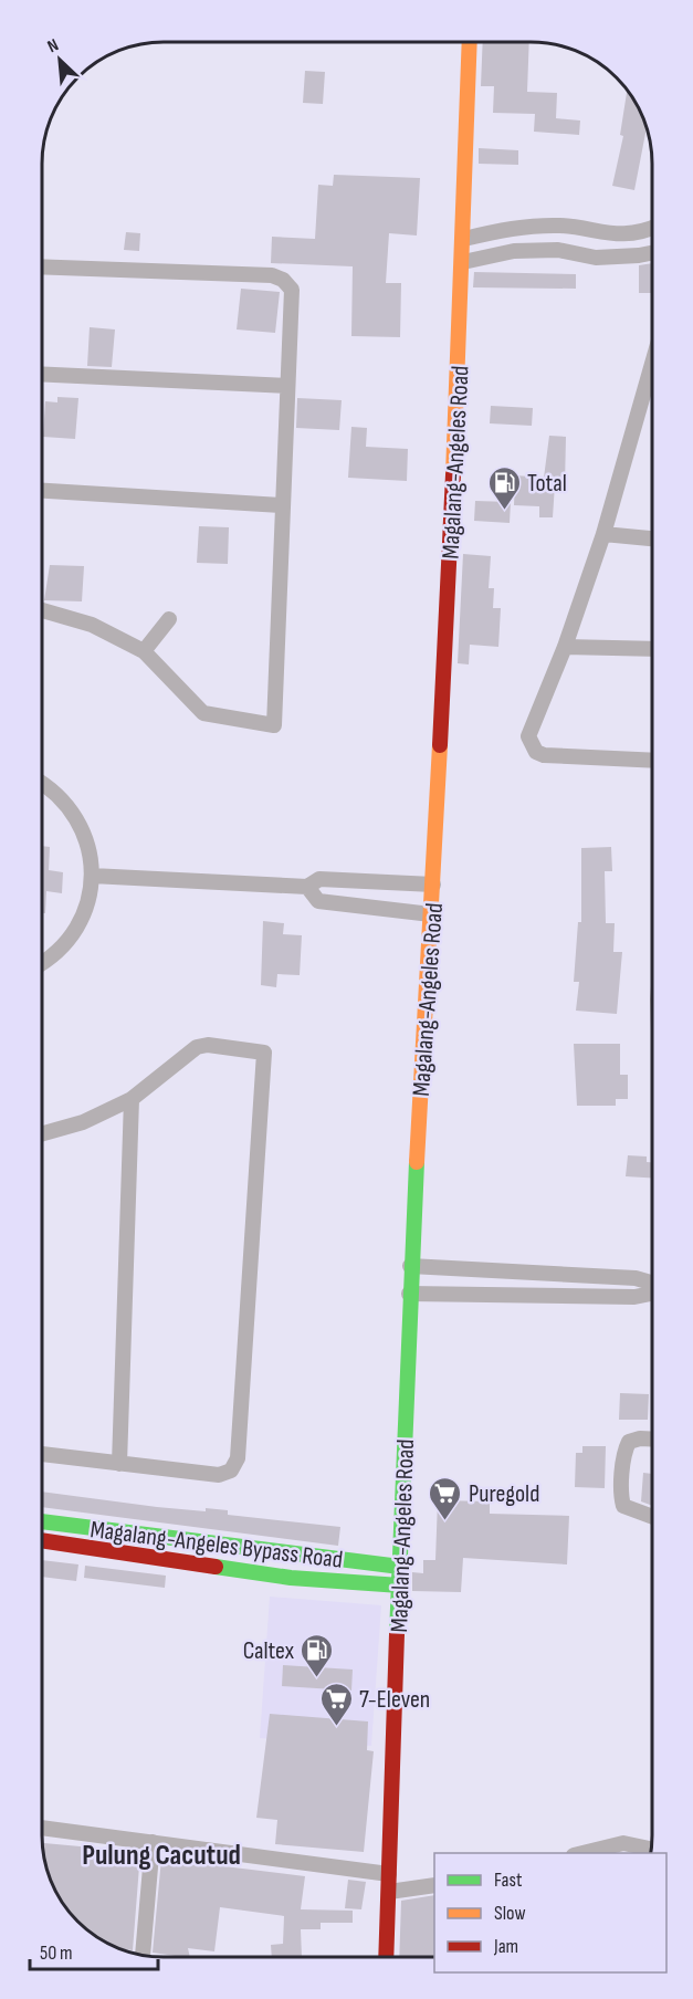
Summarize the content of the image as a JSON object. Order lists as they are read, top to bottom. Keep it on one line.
{"streets":{"main road":["Magalang-Angeles Road","Magalang-Angeles Bypass Road"]},"crossings":[["Magalang-Angeles Road","Magalang-Angeles Bypass Road"]],"districts":["Pulung Cacutud"],"places":{"fuel station":["Total","Caltex"],"supermarket":["Puregold","7-Eleven"]},"legend":["Fast","Slow","Jam"],"scale_bar":"50 m","north":"top left"}
